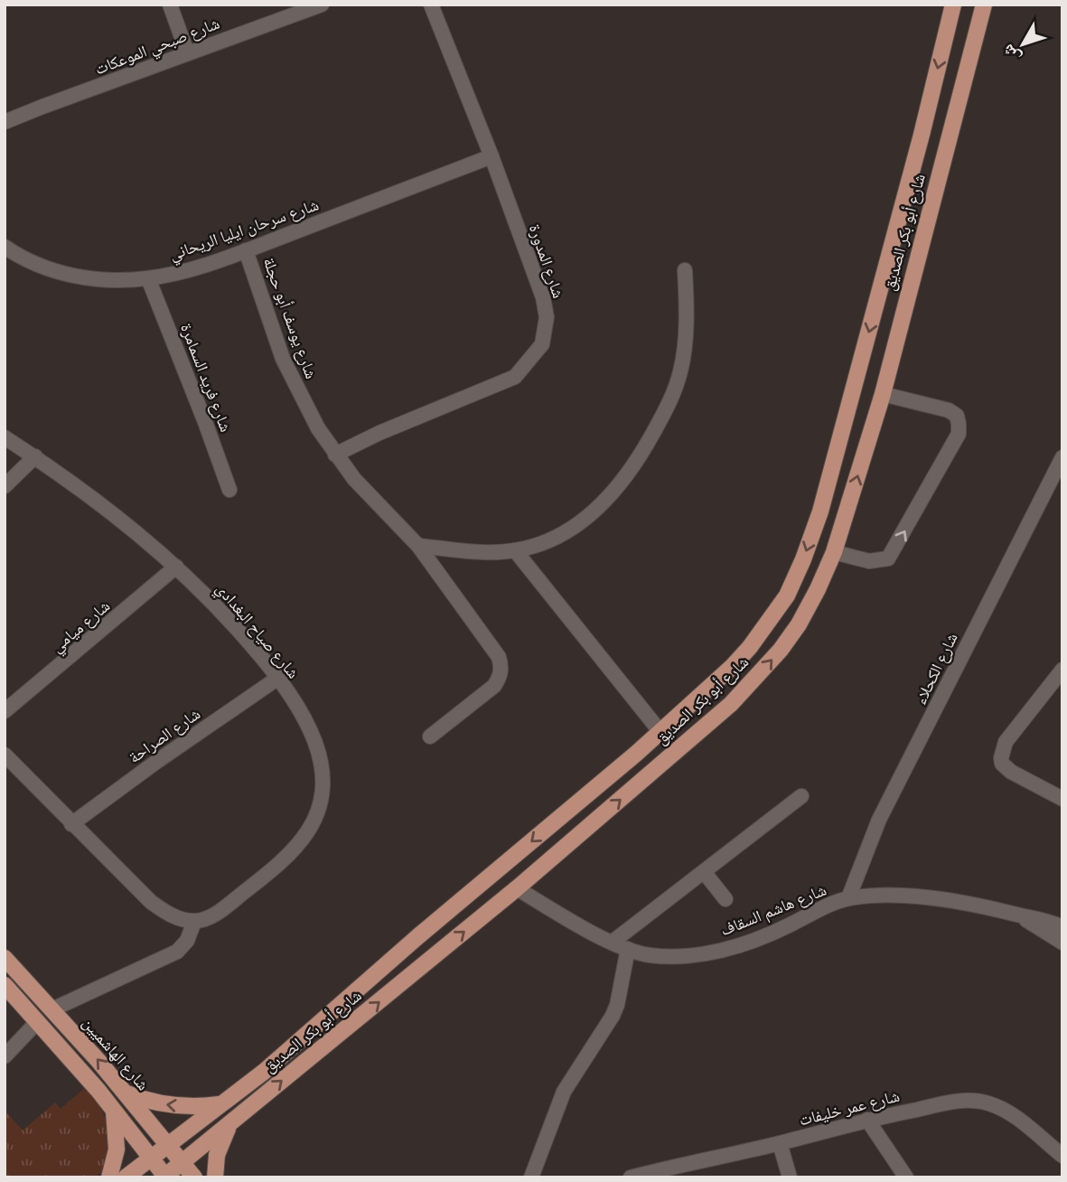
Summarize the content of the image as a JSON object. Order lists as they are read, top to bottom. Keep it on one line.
{"streets":{"main road":["شارع أبو بكر الصديق","شارع الهاشميين"],"street":["شارع صبحي الموعكات","شارع سرحان ايليا الريحاني","شارع المدورة","شارع يوسف أبو حجلة","شارع فريد السمامرة","شارع ميامي","شارع صياح البغدادي","شارع الكحلاء","شارع الصراحة","شارع هاشم السقاف","شارع عمر خليفات"]},"crossings":[["شارع سرحان ايليا الريحاني","شارع المدورة"],["شارع سرحان ايليا الريحاني","شارع يوسف أبو حجلة"],["شارع سرحان ايليا الريحاني","شارع فريد السمامرة"],["شارع أبو بكر الصديق","شارع هاشم السقاف"],["شارع أبو بكر الصديق","شارع الهاشميين"],["شارع المدورة","شارع يوسف أبو حجلة"],["شارع ميامي","شارع صياح البغدادي"],["شارع صياح البغدادي","شارع الصراحة"],["شارع الكحلاء","شارع هاشم السقاف"]],"north":"bottom left"}
